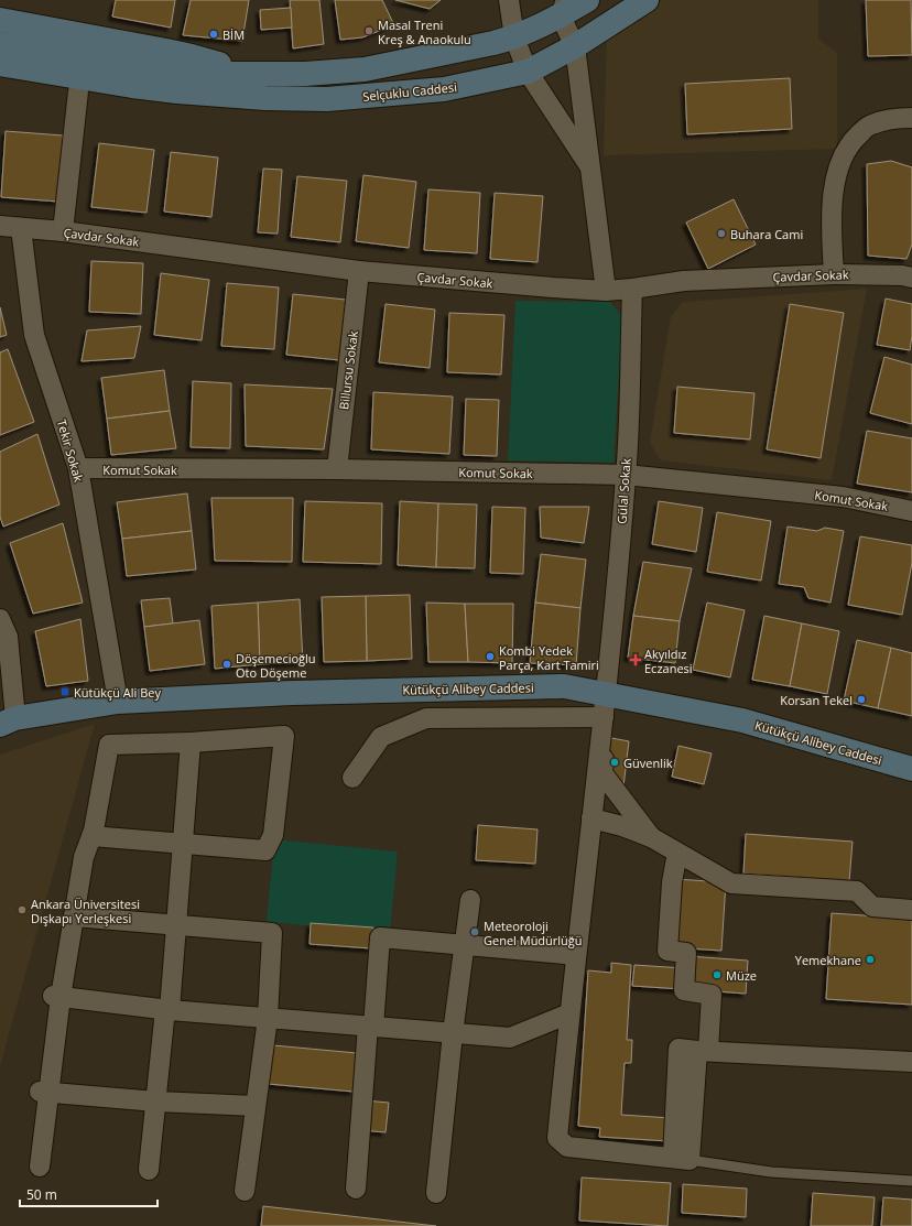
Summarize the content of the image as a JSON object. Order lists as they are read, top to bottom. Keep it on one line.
{"streets":{"main road":["Selçuklu Caddesi","Kütükçü Alibey Caddesi"],"street":["Çavdar Sokak","Billursu Sokak","Tekir Sokak","Komut Sokak","Gülal Sokak"]},"crossings":[["Çavdar Sokak","Billursu Sokak"],["Çavdar Sokak","Tekir Sokak"],["Çavdar Sokak","Gülal Sokak"],["Billursu Sokak","Komut Sokak"],["Tekir Sokak","Komut Sokak"],["Tekir Sokak","Kütükçü Alibey Caddesi"],["Komut Sokak","Gülal Sokak"],["Gülal Sokak","Kütükçü Alibey Caddesi"]],"places":{"other":["Masal Treni Kreş & Anaokulu","BİM","Buhara Cami","Kombi Yedek Parça, Kart Tamiri","Döşemecioğlu Oto Döşeme","Korsan Tekel","Güvenlik","Ankara Üniversitesi Dışkapı Yerleşkesi","Meteoroloji Genel Müdürlüğü","Yemekhane","Müze"],"health":["Akyıldız Eczanesi"],"transit":["Kütükçü Ali Bey"]},"scale_bar":"50 m"}
